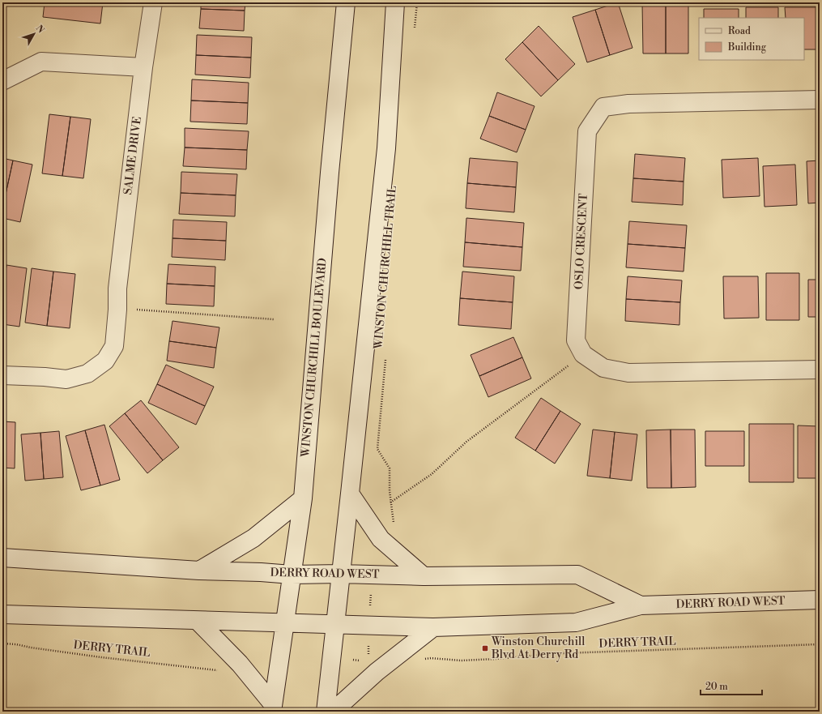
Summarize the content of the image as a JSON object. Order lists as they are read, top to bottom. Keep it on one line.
{"streets":{"main road":["SALME DRIVE","OSLO CRESCENT","WINSTON CHURCHILL BOULEVARD","DERRY ROAD WEST"],"path":["WINSTON CHURCHILL TRAIL","DERRY TRAIL"]},"crossings":[["WINSTON CHURCHILL BOULEVARD","DERRY ROAD WEST"]],"places":{"transit":["Winston Churchill Blvd At Derry Rd"]},"legend":["Road","Building"],"scale_bar":"20 m","north":"top right"}
